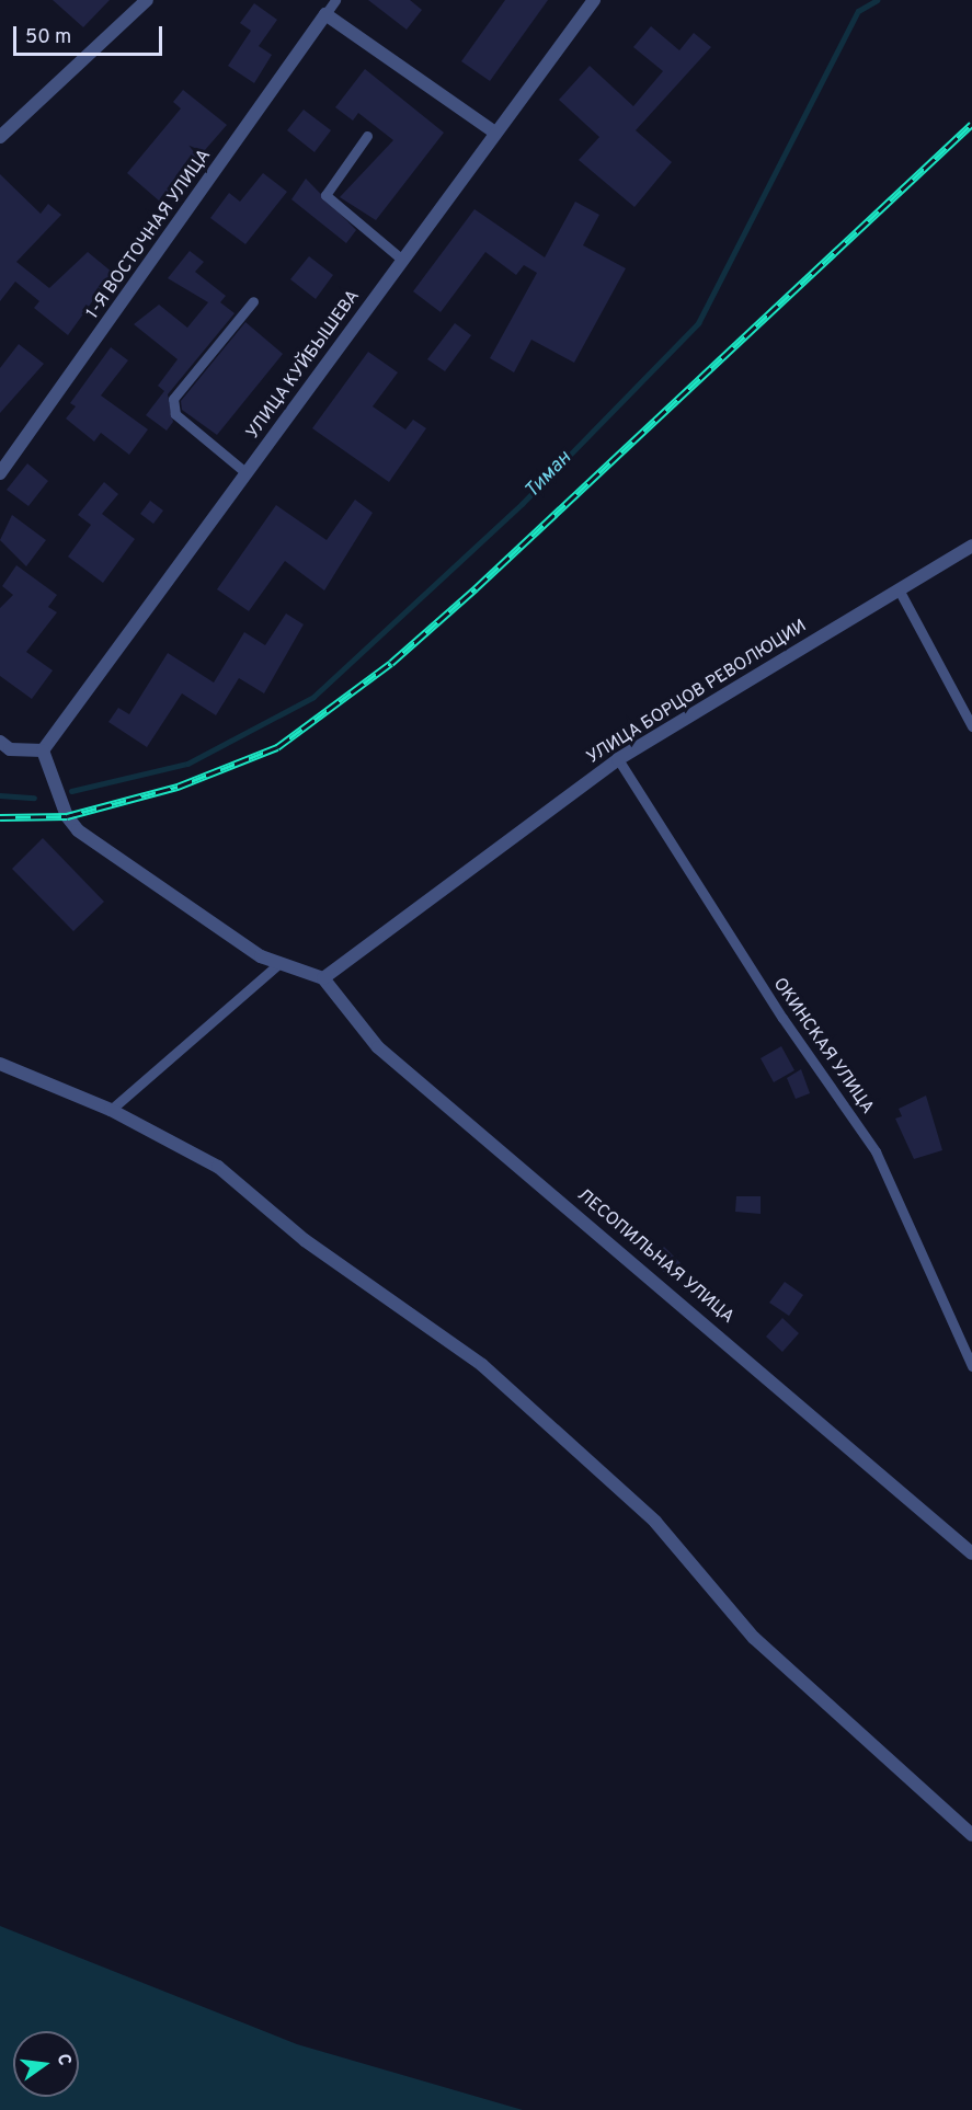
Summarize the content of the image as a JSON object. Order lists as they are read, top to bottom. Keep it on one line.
{"streets":{"street":["1-Я ВОСТОЧНАЯ УЛИЦА","УЛИЦА КУЙБЫШЕВА","УЛИЦА БОРЦОВ РЕВОЛЮЦИИ","ЛЕСОПИЛЬНАЯ УЛИЦА"],"lane":["ОКИНСКАЯ УЛИЦА"]},"crossings":[["УЛИЦА БОРЦОВ РЕВОЛЮЦИИ","ОКИНСКАЯ УЛИЦА"],["УЛИЦА БОРЦОВ РЕВОЛЮЦИИ","ЛЕСОПИЛЬНАЯ УЛИЦА"]],"water":["Тиман"],"scale_bar":"50 m","north":"right"}
